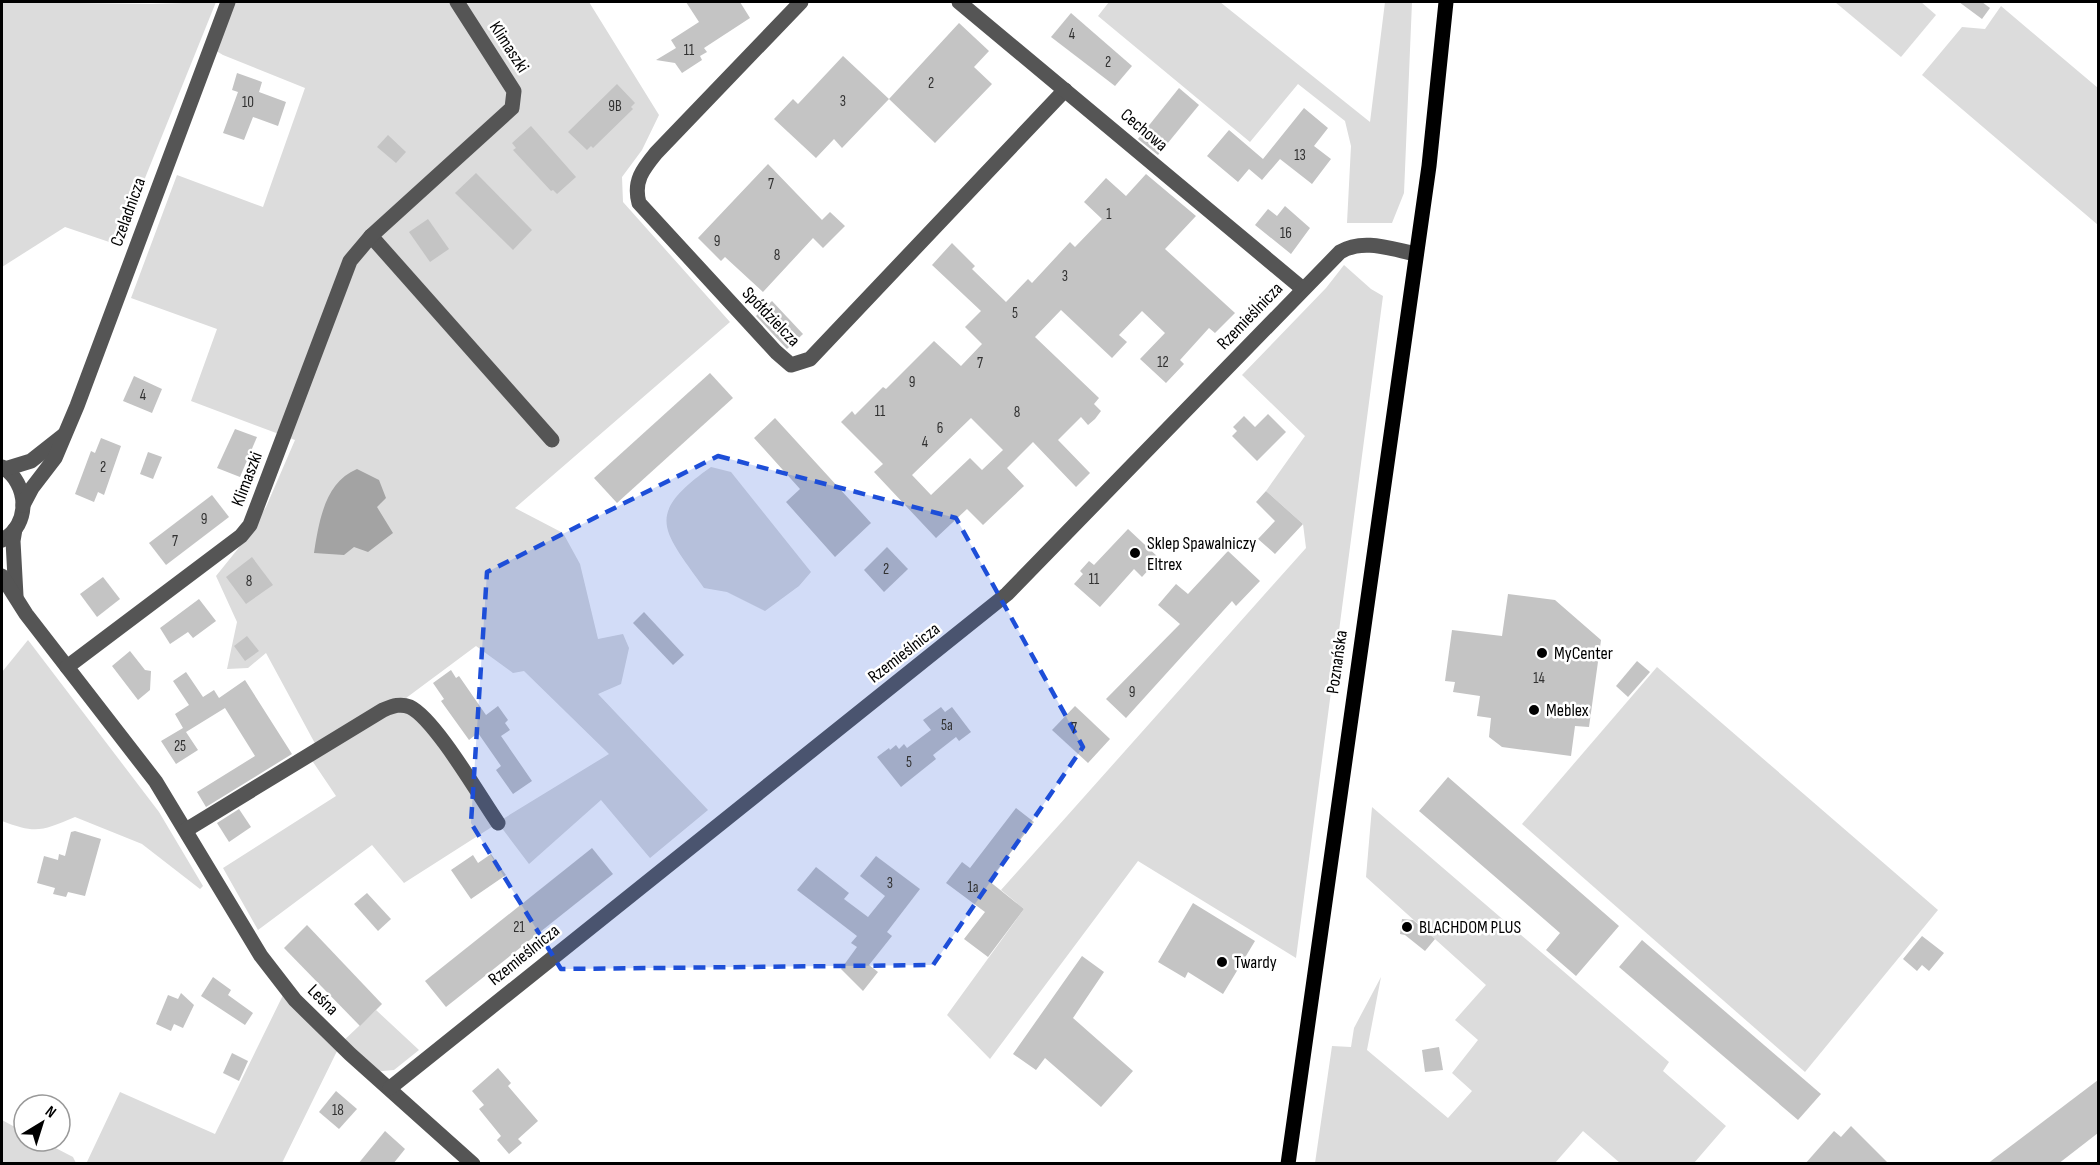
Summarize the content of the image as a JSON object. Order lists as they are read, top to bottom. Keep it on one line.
{"streets":{"main road":["Poznańska"],"street":["Klimaszki","Cechowa","Czeladnicza","Rzemieślnicza","Spółdzielcza","Leśna"]},"crossings":[["Klimaszki","Leśna"],["Cechowa","Rzemieślnicza"],["Cechowa","Spółdzielcza"],["Rzemieślnicza","Poznańska"],["Rzemieślnicza","Leśna"]],"places":["Sklep Spawalniczy Eltrex","MyCenter","Meblex","BLACHDOM PLUS","Twardy"],"house_numbers":["4","11","2","2","3","10","9B","13","7","1","16","9","8","3","5","12","7","9","4","11","8","6","4","2","9","7","2","11","8","14","9","5a","7","25","5","3","1a","21","18"],"north":"top right"}
